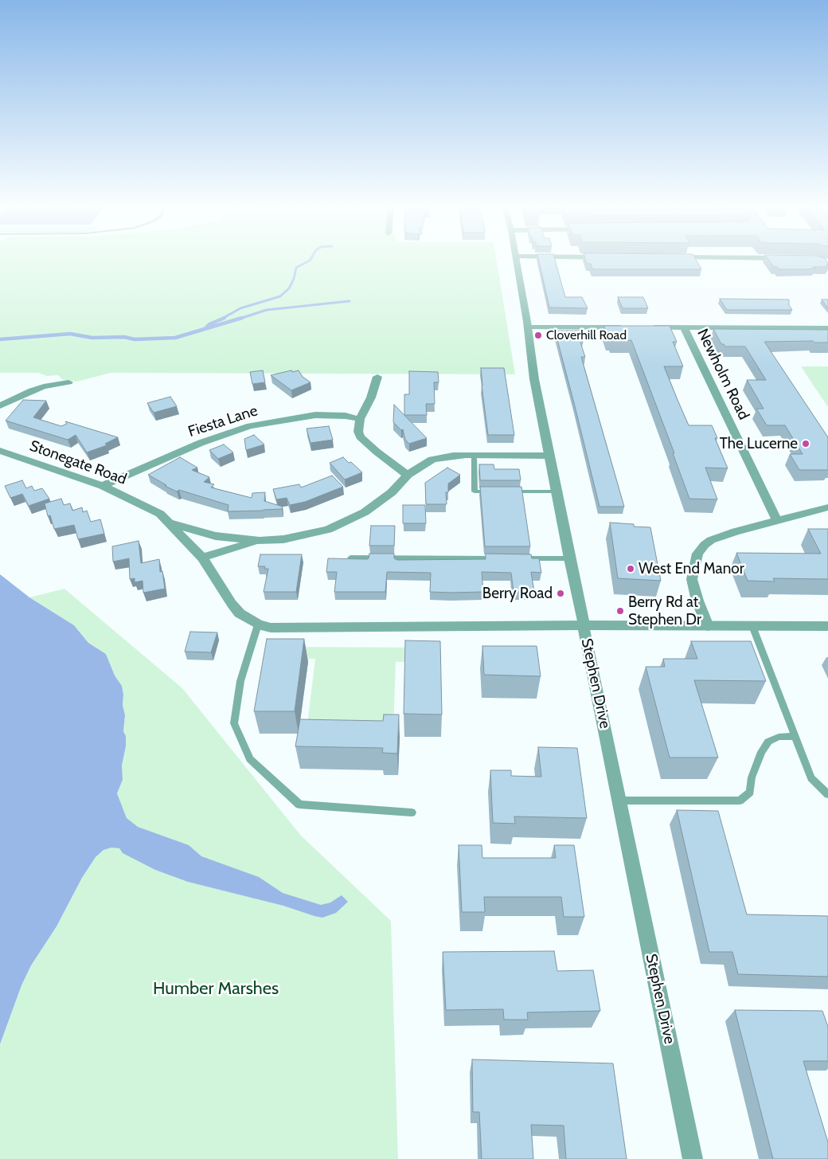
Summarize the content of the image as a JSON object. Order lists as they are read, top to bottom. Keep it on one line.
{"streets":{"street":["Newholm Road","Fiesta Lane","Stonegate Road","Stephen Drive"]},"crossings":[["Fiesta Lane","Stonegate Road"]],"parks":["Humber Marshes"],"places":["Cloverhill Road","The Lucerne","West End Manor","Berry Road","Berry Rd at Stephen Dr"]}
